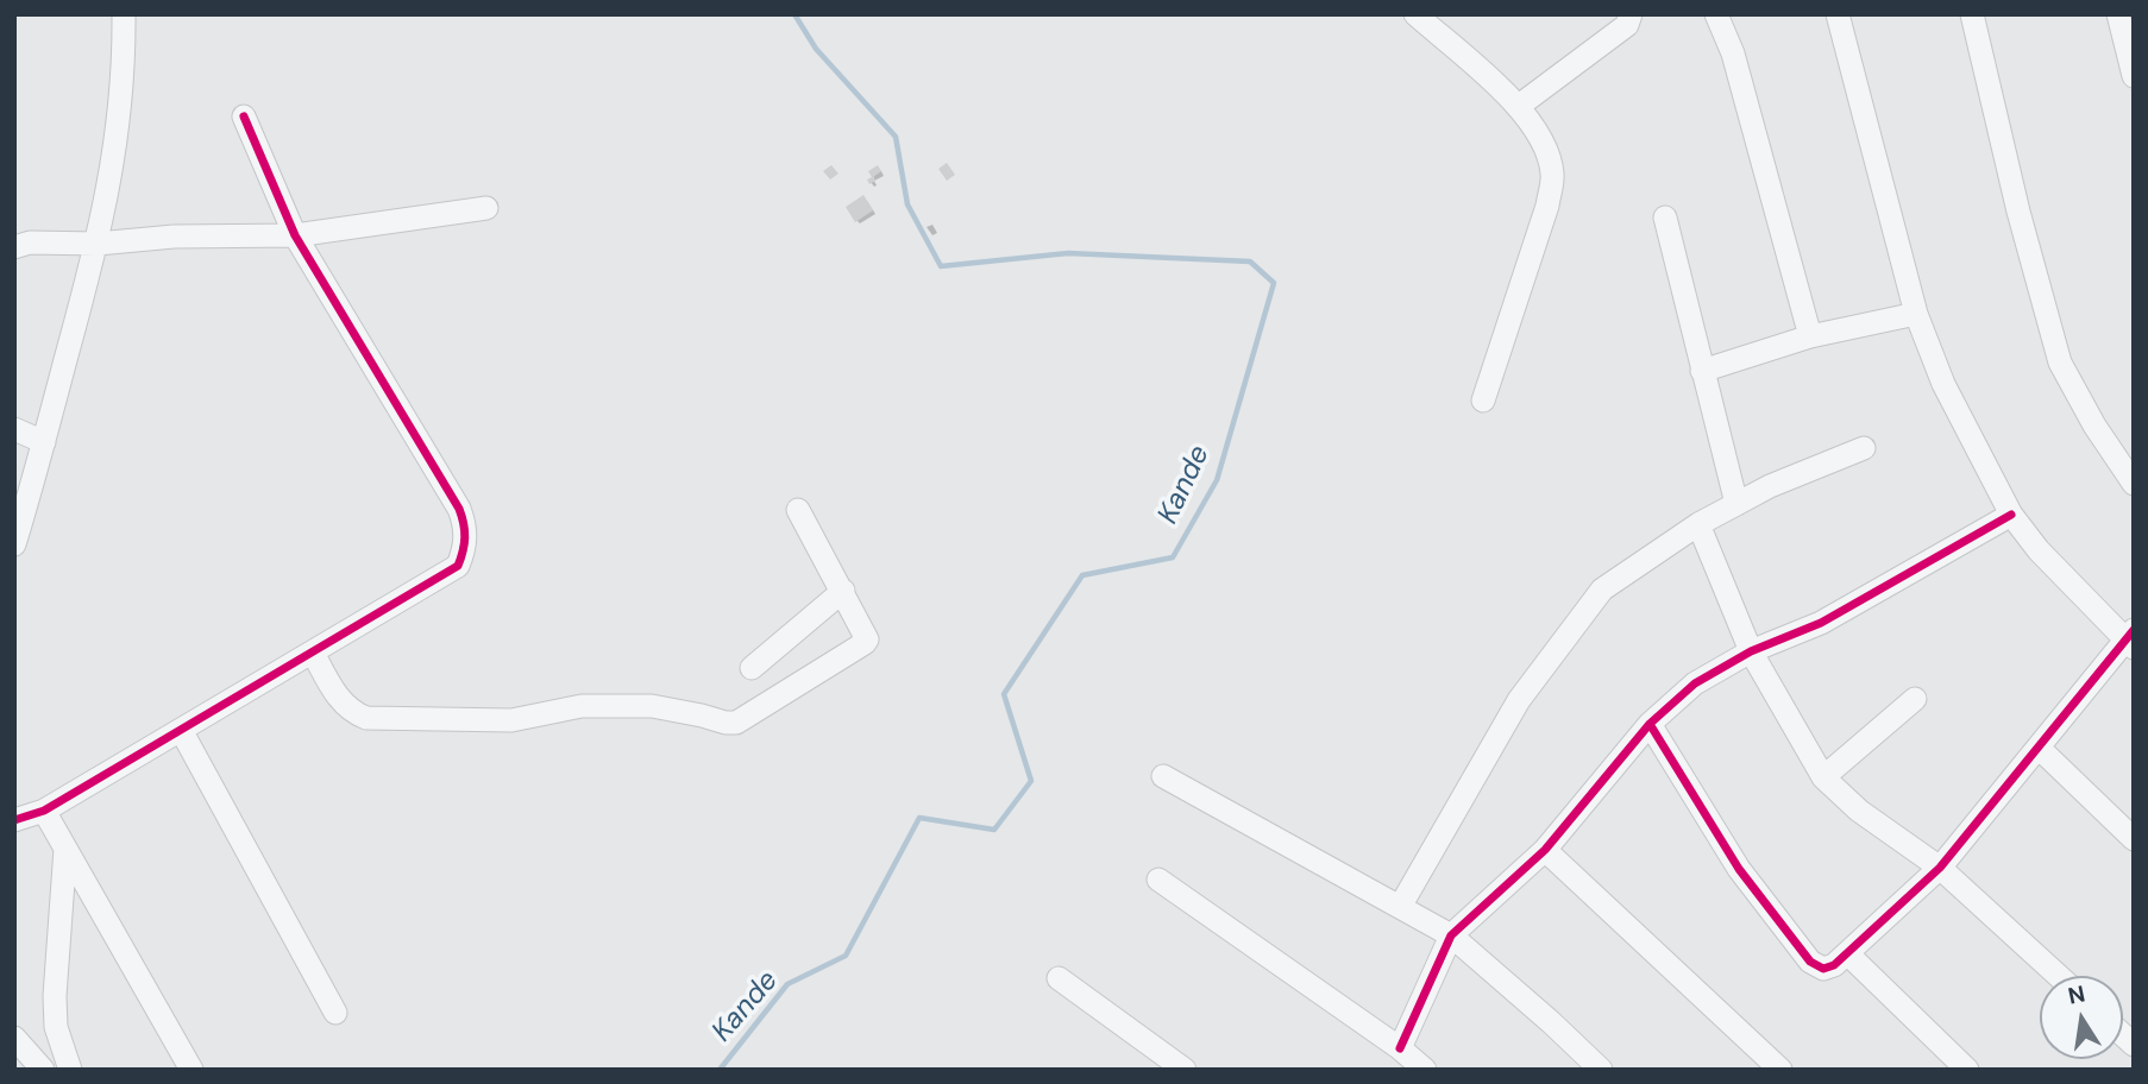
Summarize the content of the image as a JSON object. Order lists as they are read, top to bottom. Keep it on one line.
{"water":["Kande"],"north":"top"}
